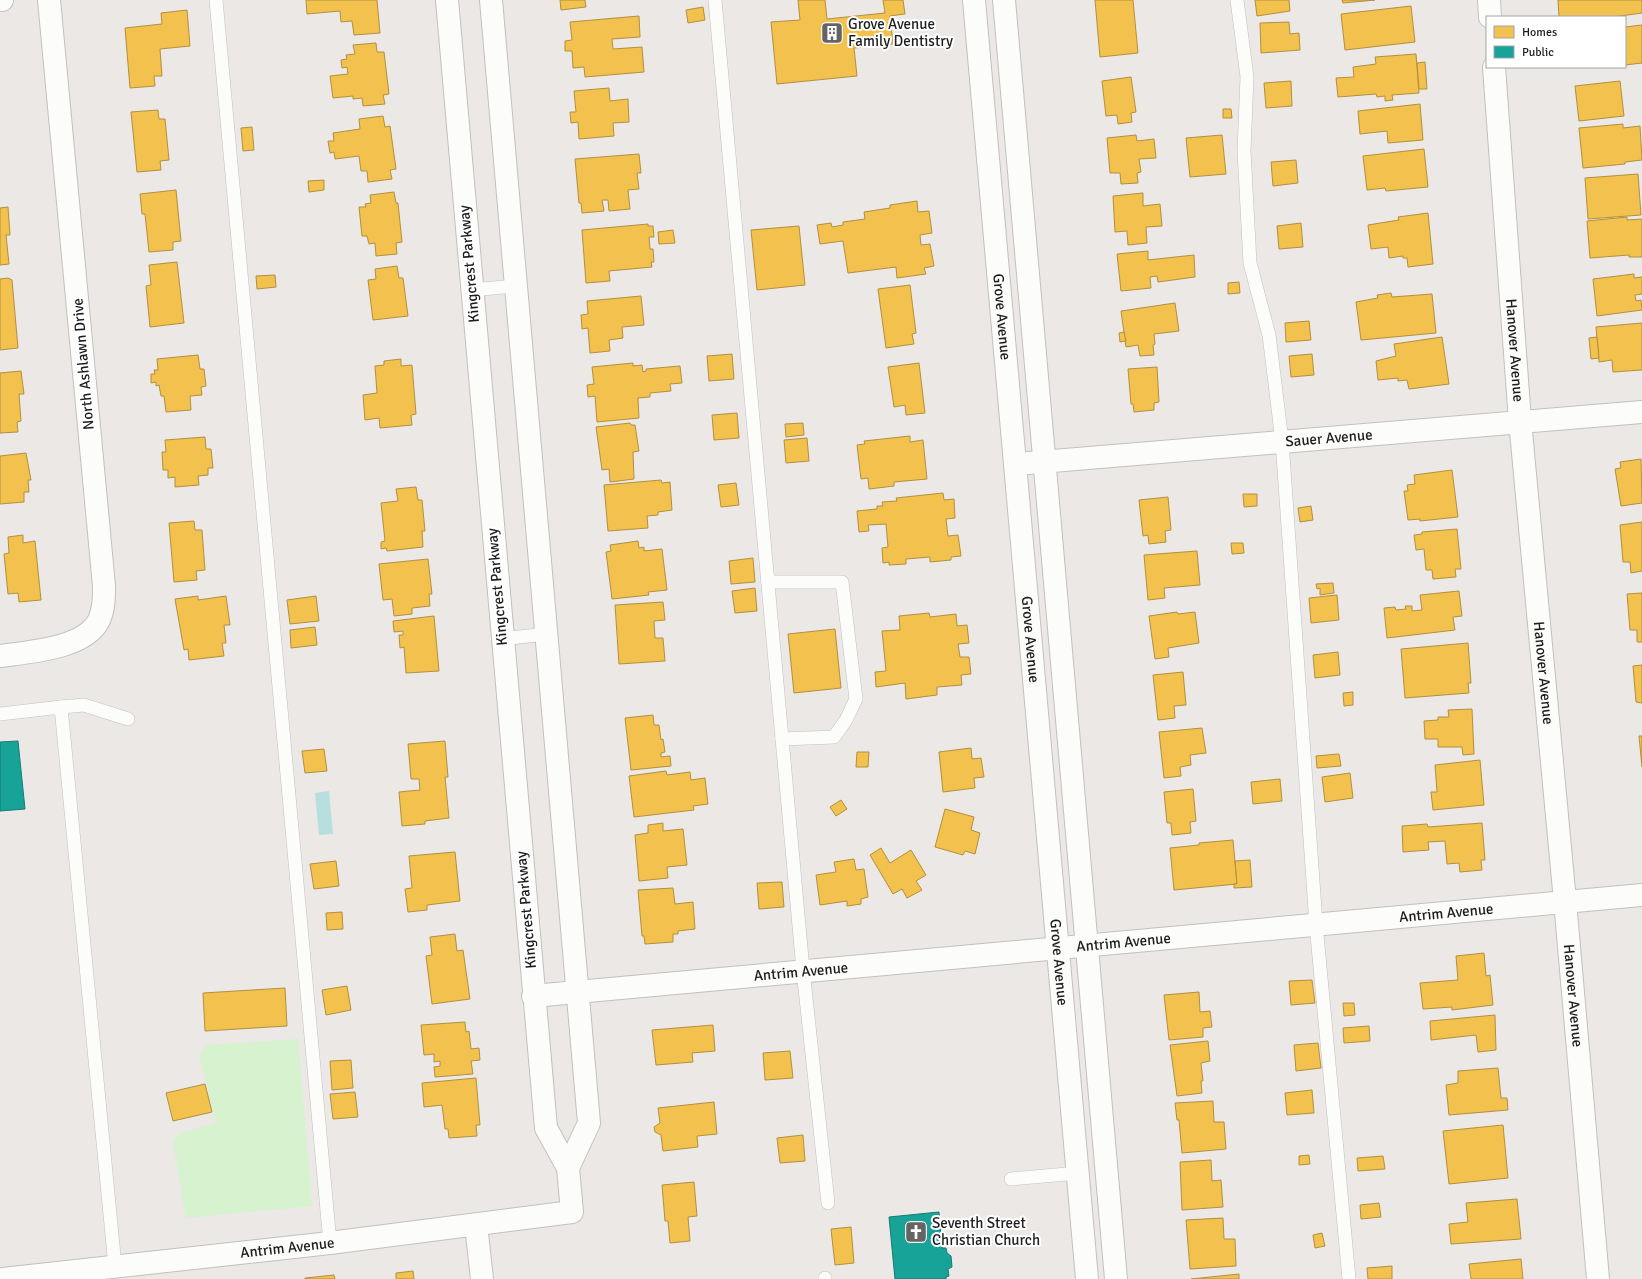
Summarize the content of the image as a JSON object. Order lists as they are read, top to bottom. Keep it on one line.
{"streets":{"street":["Kingcrest Parkway","Grove Avenue","Hanover Avenue","North Ashlawn Drive","Sauer Avenue","Antrim Avenue"]},"crossings":[["Kingcrest Parkway","Antrim Avenue"],["Grove Avenue","Sauer Avenue"],["Grove Avenue","Antrim Avenue"],["Hanover Avenue","Sauer Avenue"],["Hanover Avenue","Antrim Avenue"]],"places":{"building":["Grove Avenue Family Dentistry"],"church":["Seventh Street Christian Church"]},"legend":["Homes","Public"]}
